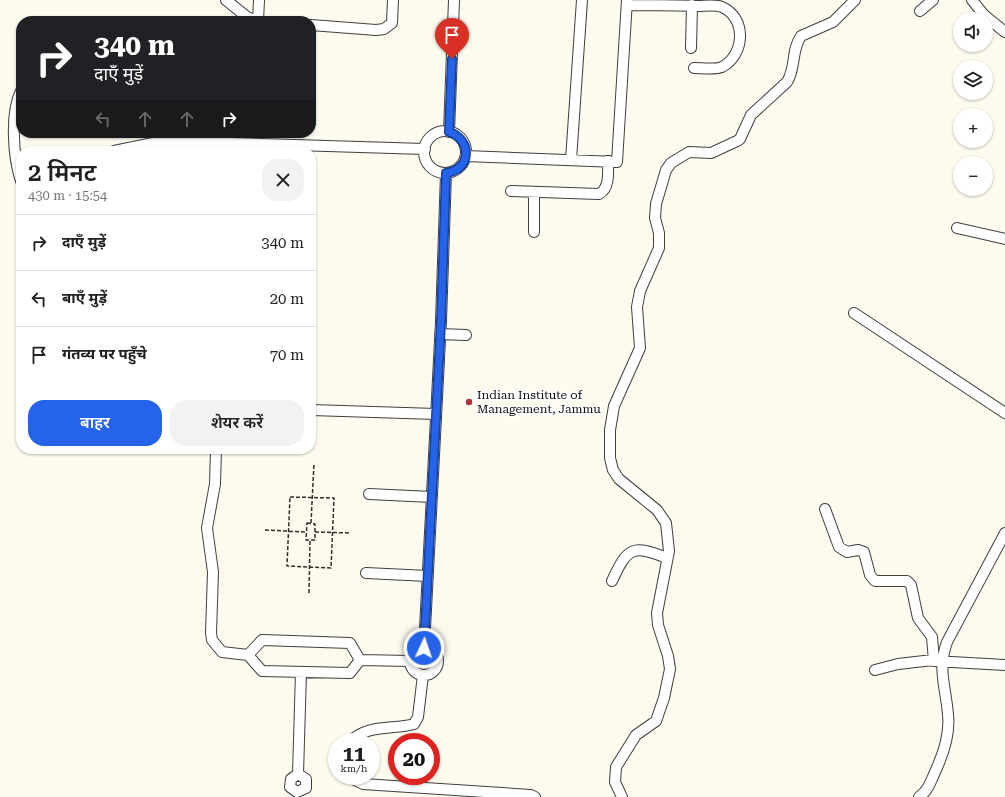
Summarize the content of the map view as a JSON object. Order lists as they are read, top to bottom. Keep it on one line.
{"places":["Indian Institute of Management, Jammu"],"page":{"map_buttons":["+","−"],"turn":["340 m","दाएँ मुड़ें"],"heading":["2 मिनट","430 m · 15:54"],"list":[{"name":"दाएँ मुड़ें","value":"340 m"},{"name":"बाएँ मुड़ें","value":"20 m"},{"name":"गंतव्य पर पहुँचे","value":"70 m"}],"buttons":["बाहर","शेयर करें"],"speed":"11 km/h","limit":"20"}}
